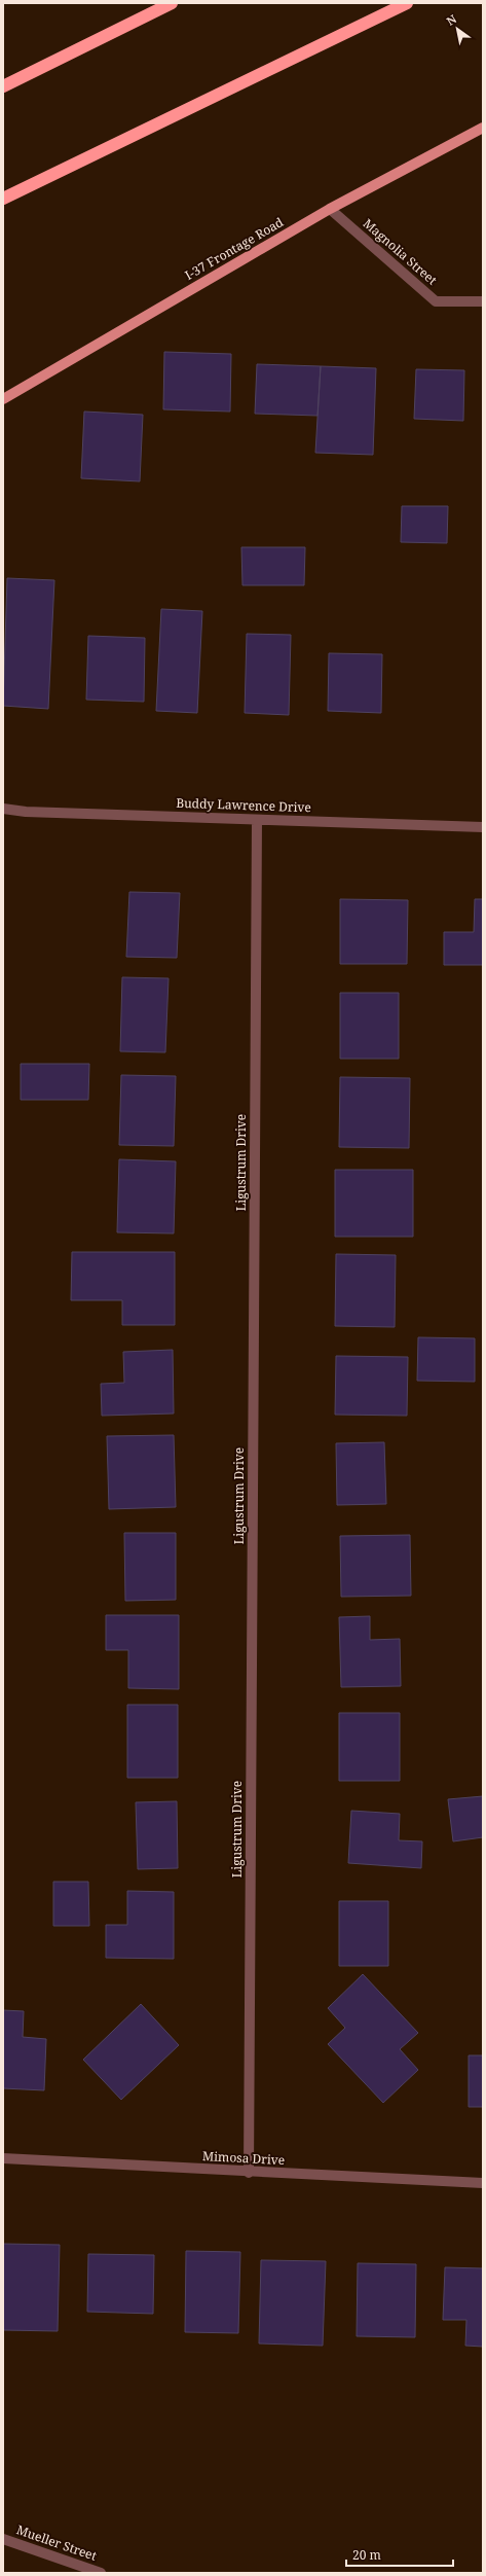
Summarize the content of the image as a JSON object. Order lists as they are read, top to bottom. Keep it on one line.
{"streets":{"main road":["I-37 Frontage Road"],"street":["Magnolia Street","Buddy Lawrence Drive","Ligustrum Drive","Mimosa Drive","Mueller Street"]},"crossings":[["I-37 Frontage Road","Magnolia Street"],["Buddy Lawrence Drive","Ligustrum Drive"],["Ligustrum Drive","Mimosa Drive"]],"scale_bar":"20 m","north":"top left"}
